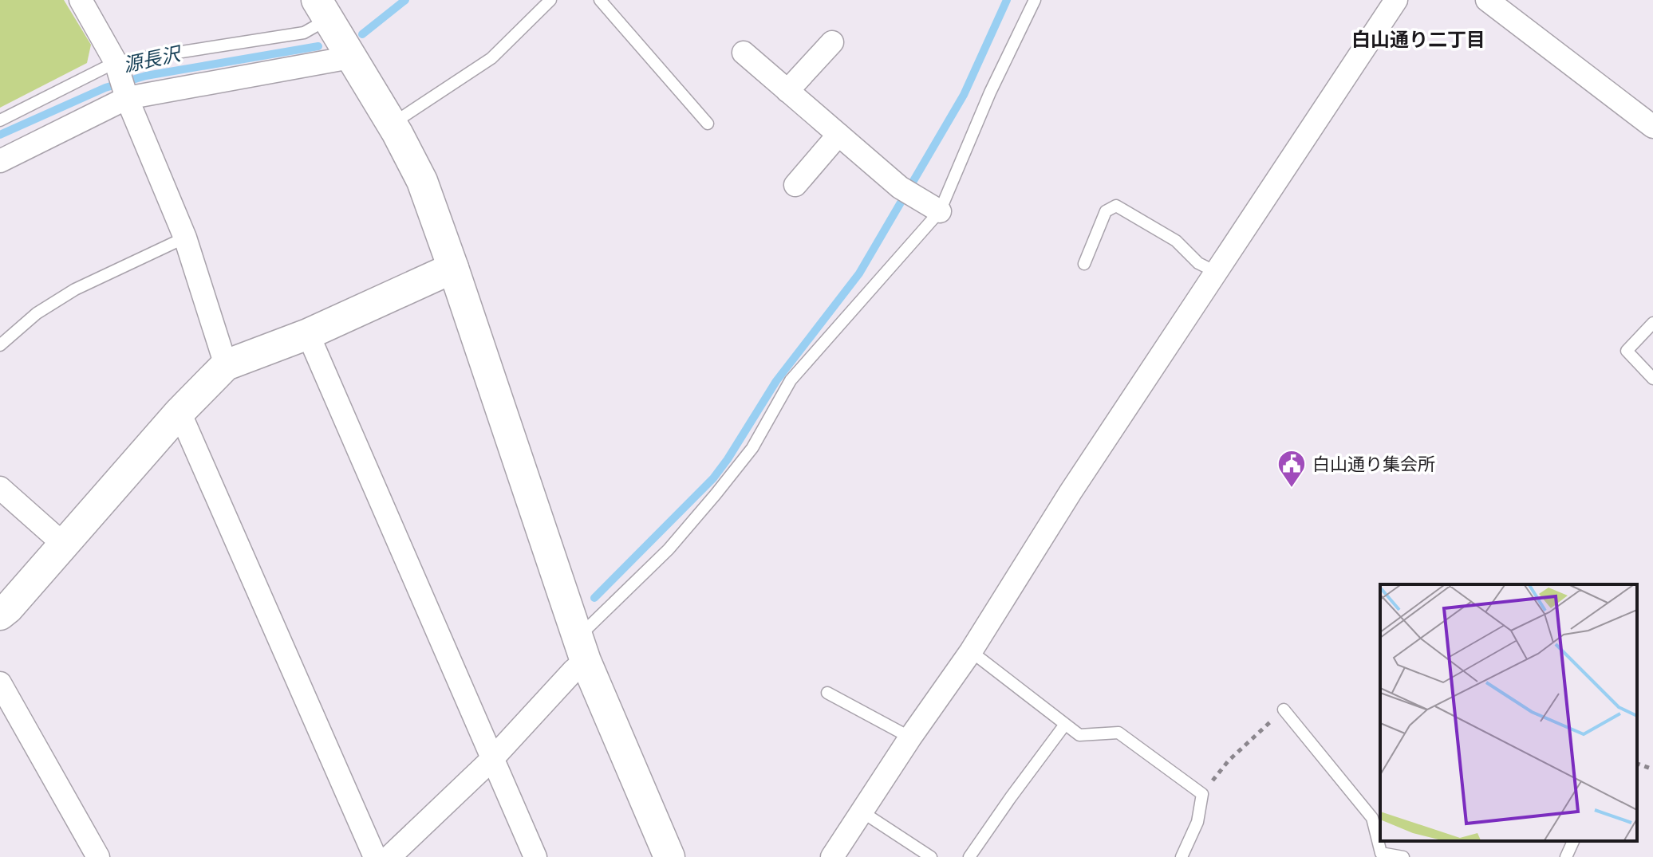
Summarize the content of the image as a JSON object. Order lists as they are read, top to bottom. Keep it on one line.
{"districts":["白山通り二丁目"],"water":["源長沢"],"places":{"public building":["白山通り集会所"]}}
